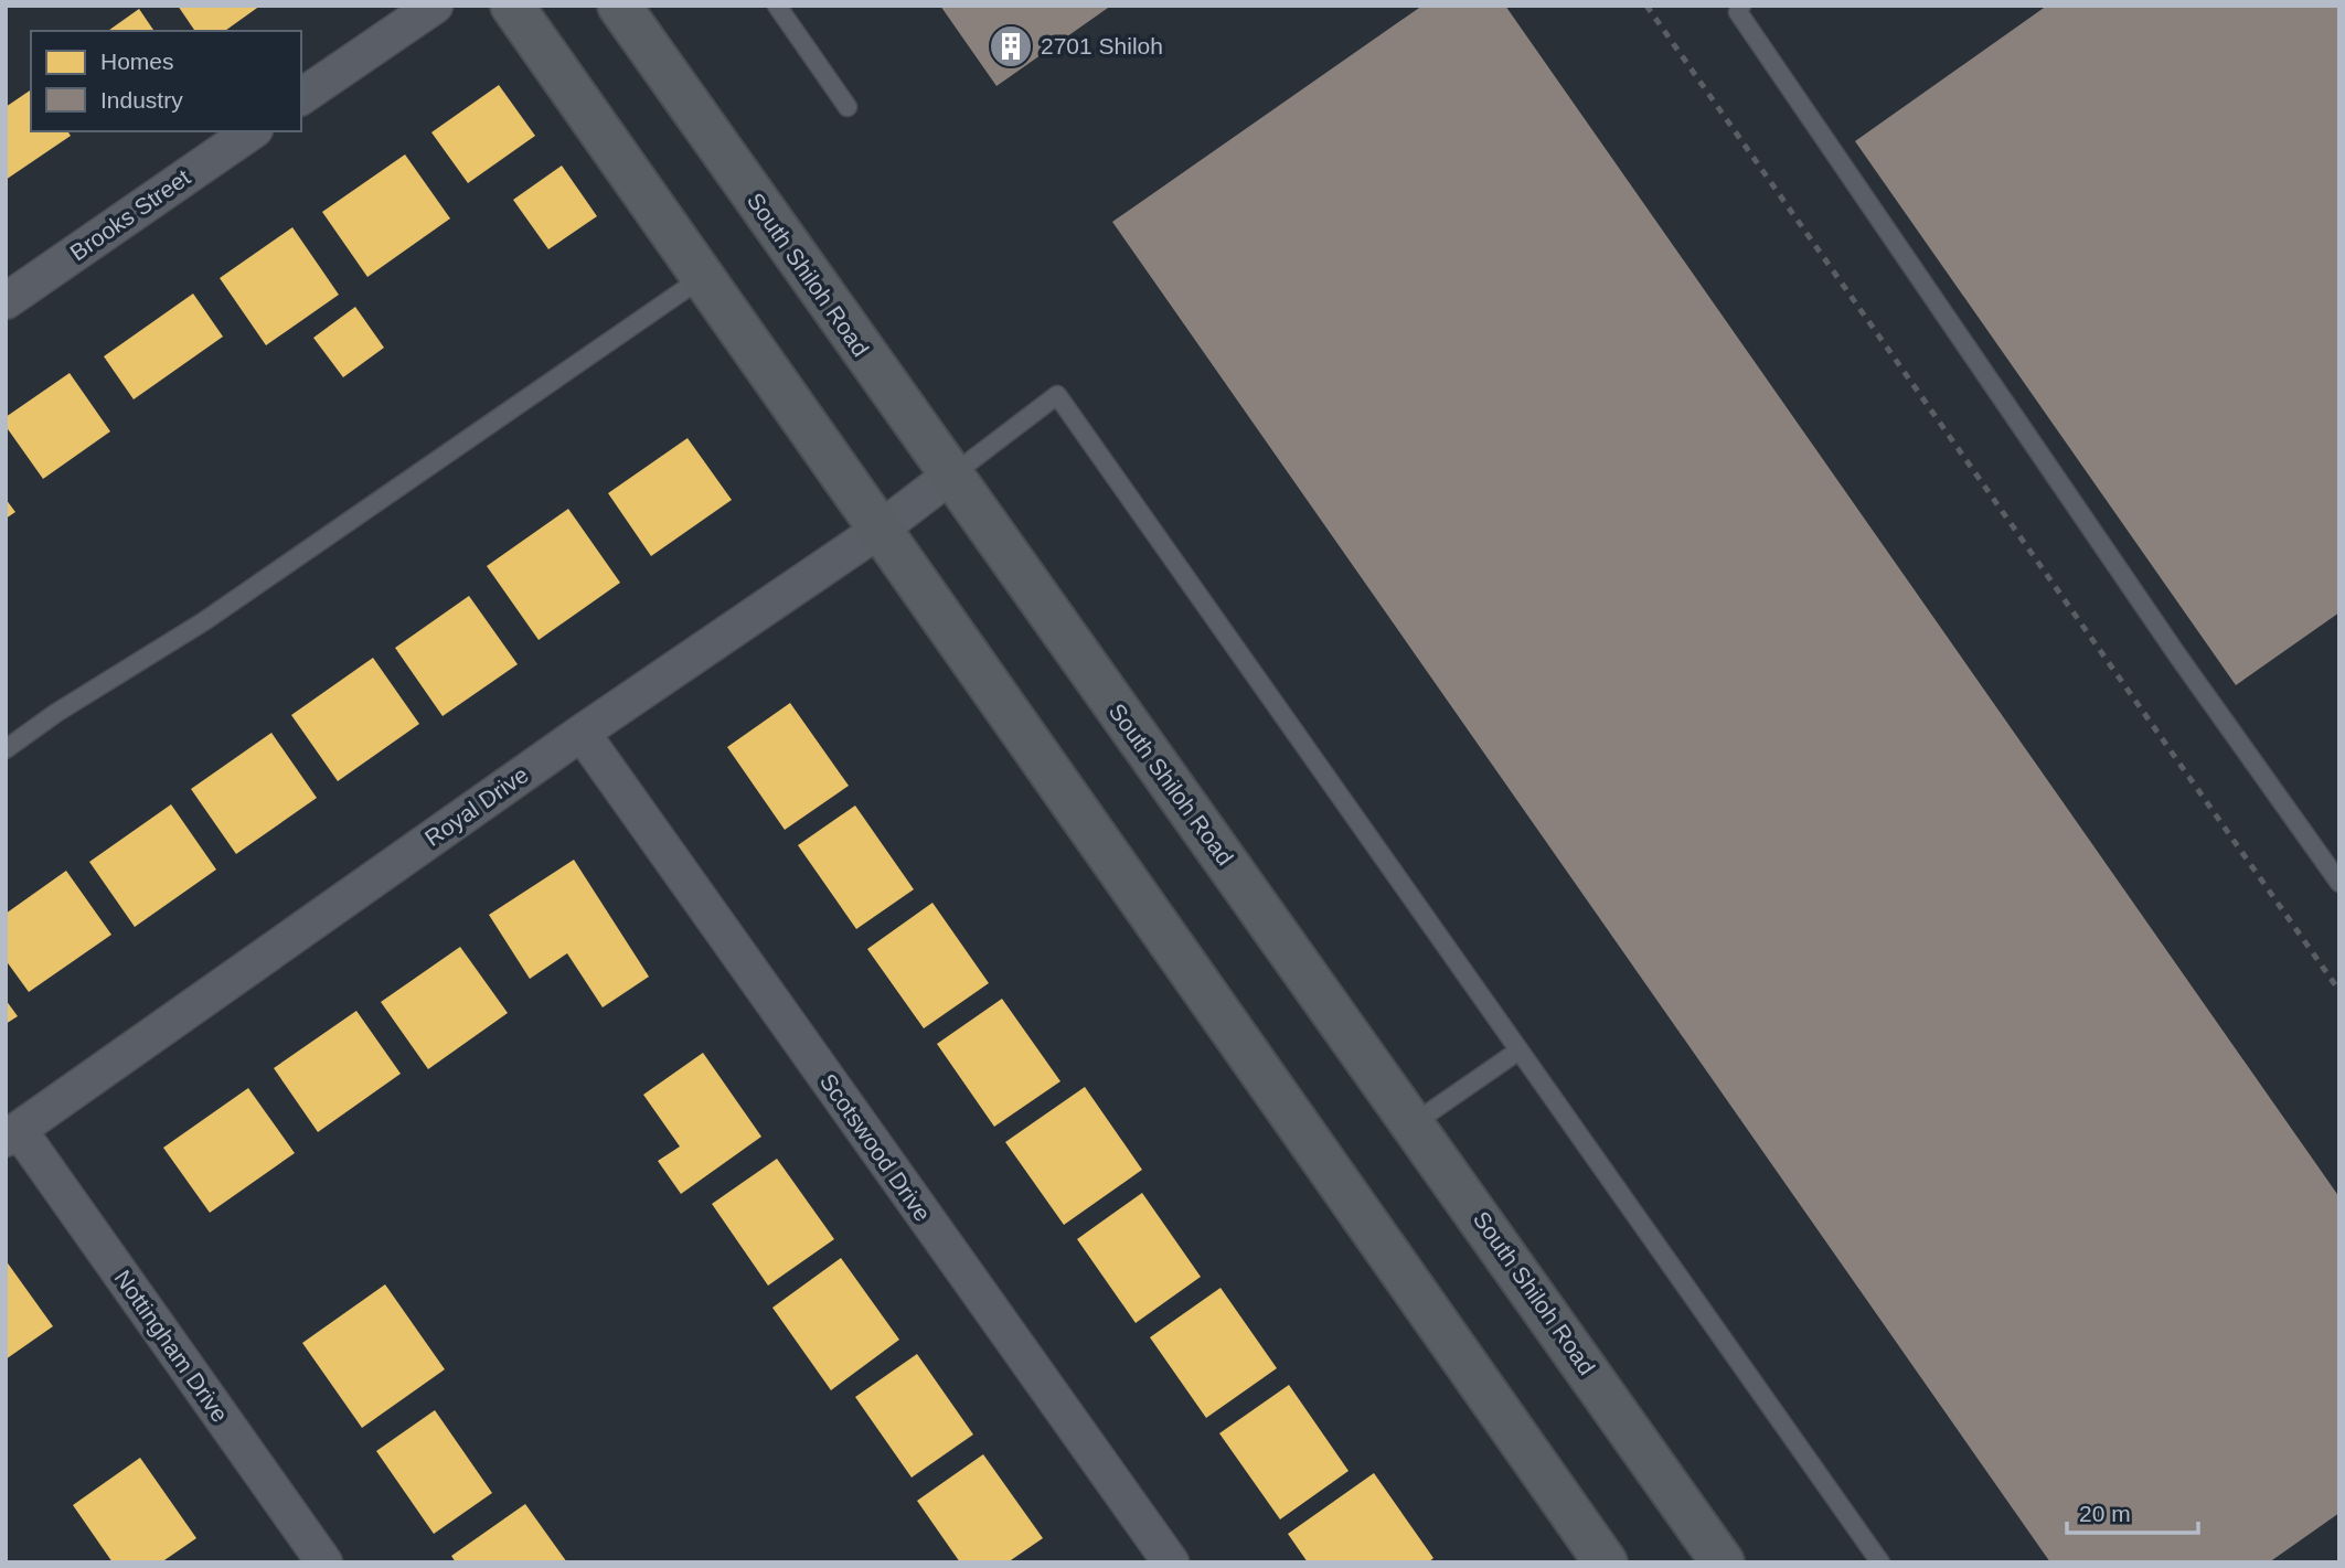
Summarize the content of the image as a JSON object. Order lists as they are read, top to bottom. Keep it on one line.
{"streets":{"main road":["South Shiloh Road"],"street":["Brooks Street","Royal Drive","Scotswood Drive","Nottingham Drive"]},"crossings":[["South Shiloh Road","Royal Drive"],["Royal Drive","Scotswood Drive"],["Royal Drive","Nottingham Drive"]],"places":{"building":["2701 Shiloh"]},"legend":["Homes","Industry"],"scale_bar":"20 m"}
